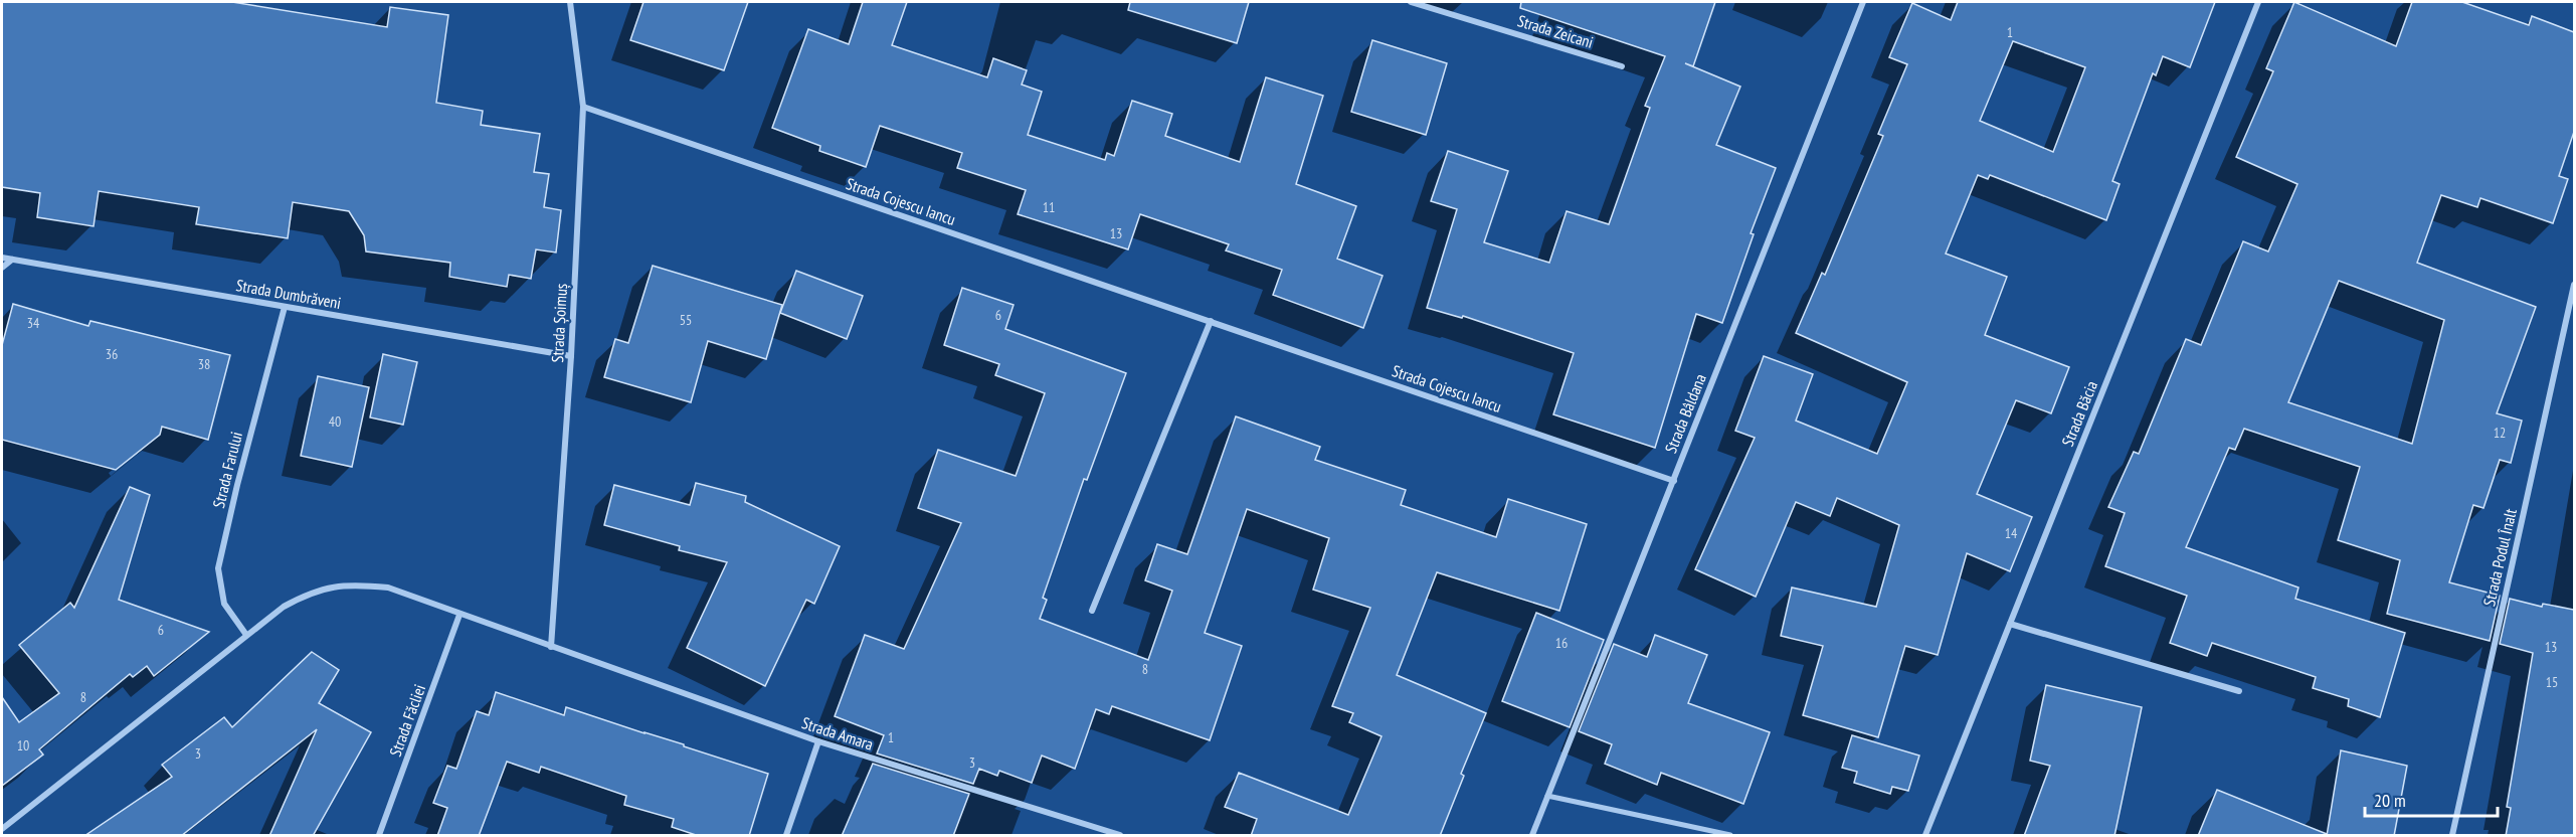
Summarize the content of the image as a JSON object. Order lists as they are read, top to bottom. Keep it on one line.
{"streets":{"street":["Strada Zeicani","Strada Cojescu Iancu","Strada Dumbrăveni","Strada Șoimuș","Strada Bâldana","Strada Băcia","Strada Farului","Strada Podul Înalt","Strada Făcliei","Strada Amara"]},"crossings":[["Strada Cojescu Iancu","Strada Șoimuș"],["Strada Cojescu Iancu","Strada Bâldana"],["Strada Dumbrăveni","Strada Șoimuș"],["Strada Dumbrăveni","Strada Farului"],["Strada Șoimuș","Strada Amara"]],"house_numbers":["1","11","13","6","55","34","36","38","40","12","14","6","16","13","8","15","8","1","10","3","3"],"scale_bar":"20 m"}
